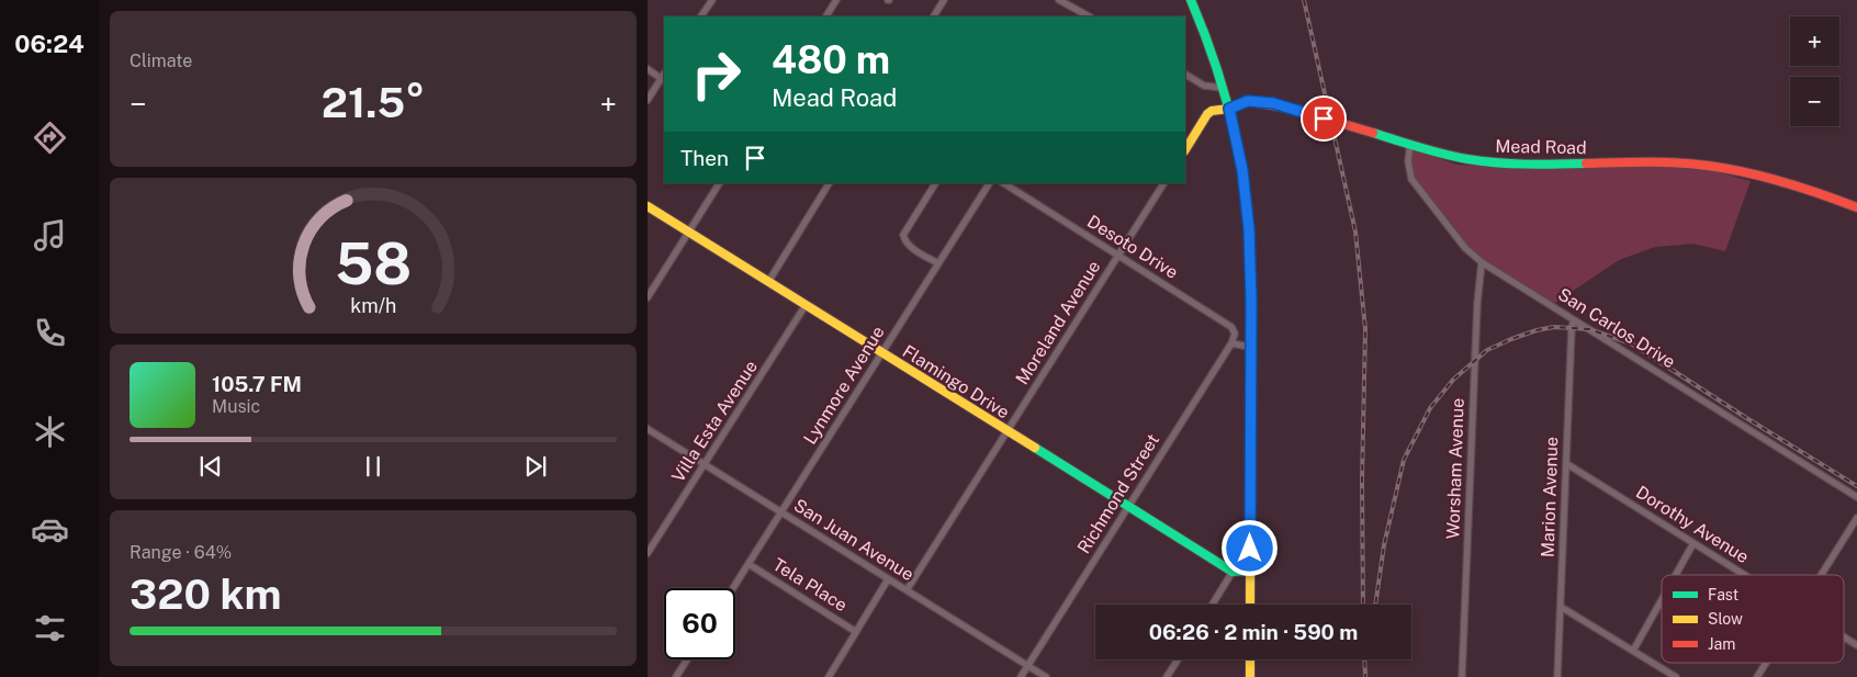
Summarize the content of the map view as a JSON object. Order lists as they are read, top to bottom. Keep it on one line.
{"streets":{"street":["Mead Road","Desoto Drive","Moreland Avenue","San Carlos Drive","Flamingo Drive","Lynmore Avenue","Villa Esta Avenue","Worsham Avenue","Richmond Street","Marion Avenue","Dorothy Avenue","San Juan Avenue","Tela Place"]},"crossings":[["Mead Road","San Carlos Drive"],["Desoto Drive","Moreland Avenue"],["Desoto Drive","Richmond Street"],["Moreland Avenue","Flamingo Drive"],["Moreland Avenue","San Juan Avenue"],["San Carlos Drive","Worsham Avenue"],["San Carlos Drive","Marion Avenue"],["Flamingo Drive","Lynmore Avenue"],["Flamingo Drive","Villa Esta Avenue"],["Flamingo Drive","Richmond Street"],["Lynmore Avenue","San Juan Avenue"],["Lynmore Avenue","Tela Place"],["Villa Esta Avenue","San Juan Avenue"],["Richmond Street","San Juan Avenue"],["Marion Avenue","Dorothy Avenue"]],"legend":["Fast","Slow","Jam"],"page":{"tabs":"06:24","tile":["Climate",["Range · 64%","320 km"]],"map_buttons":["+","−"],"turn":["480 m","Mead Road"],"heat":["−","21.5°","+"],"then":"Then","song":["105.7 FM","Music"],"limit":"60","trip":"06:26 · 2 min · 590 m","gauge":["58","km/h"]}}
